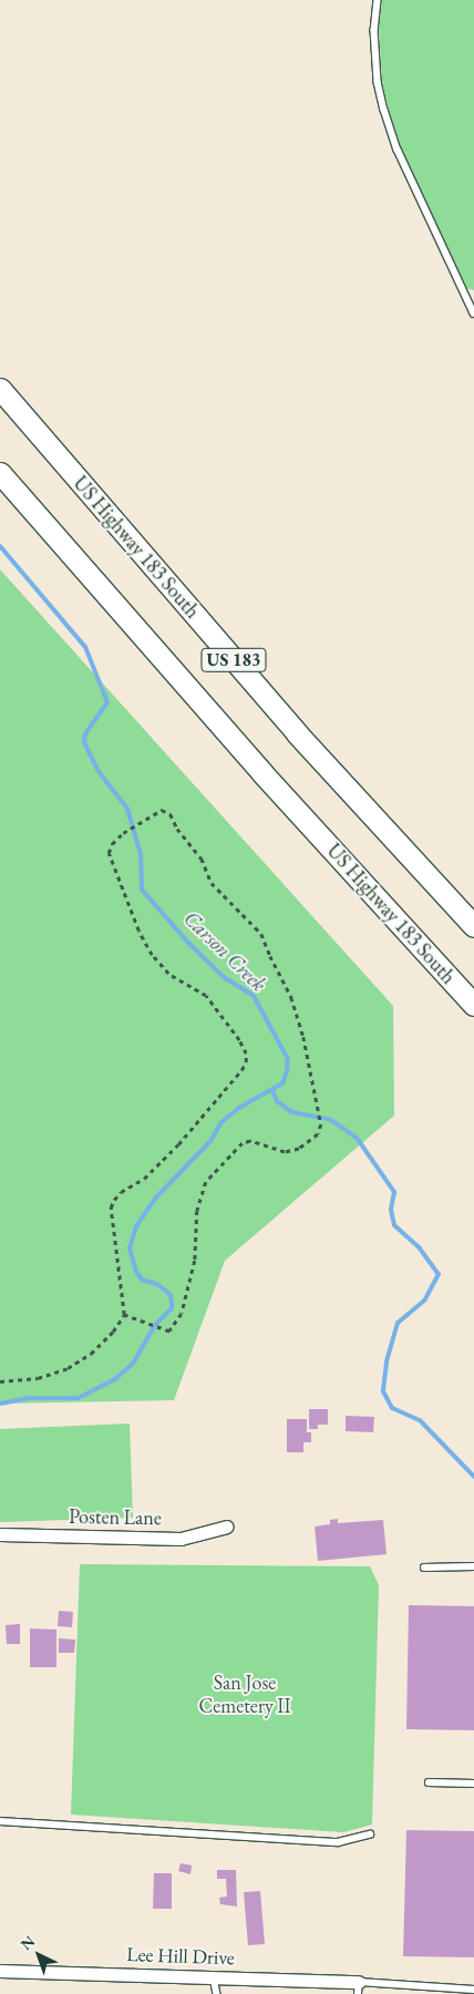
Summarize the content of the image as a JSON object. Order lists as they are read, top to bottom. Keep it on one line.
{"streets":{"highway":["US Highway 183 South","US 183"],"street":["Posten Lane","Lee Hill Drive"]},"water":["Carson Creek"],"parks":["San Jose Cemetery II"],"north":"top left"}
